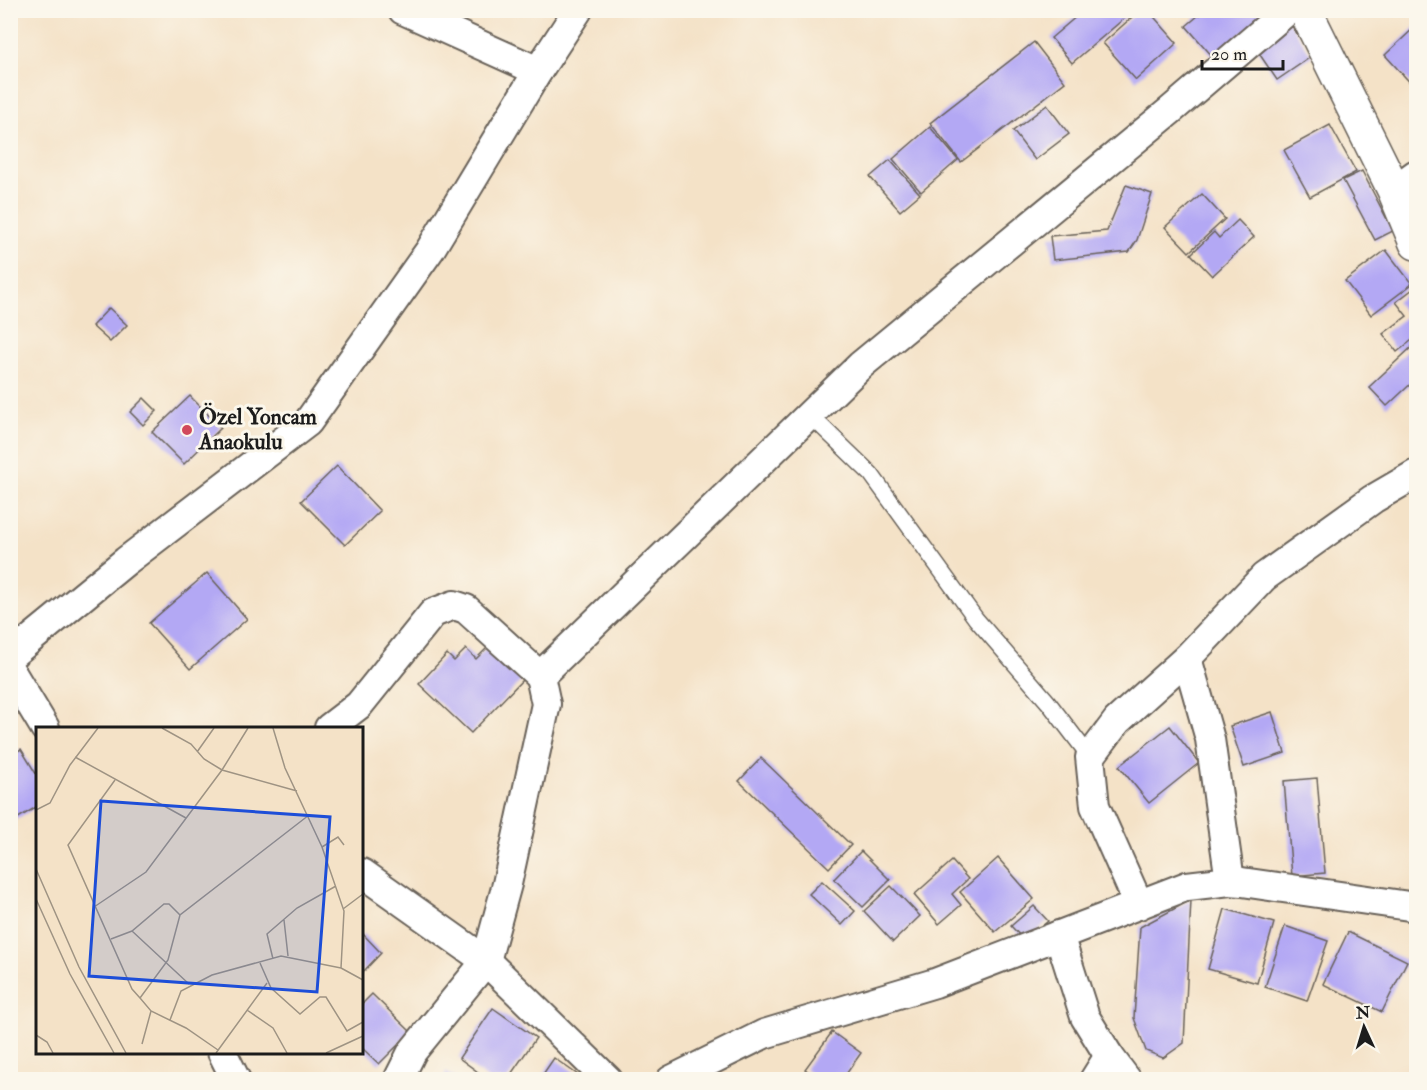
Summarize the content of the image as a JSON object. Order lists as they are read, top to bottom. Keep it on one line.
{"places":["Özel Yoncam Anaokulu"],"scale_bar":"20 m","north":"top"}
